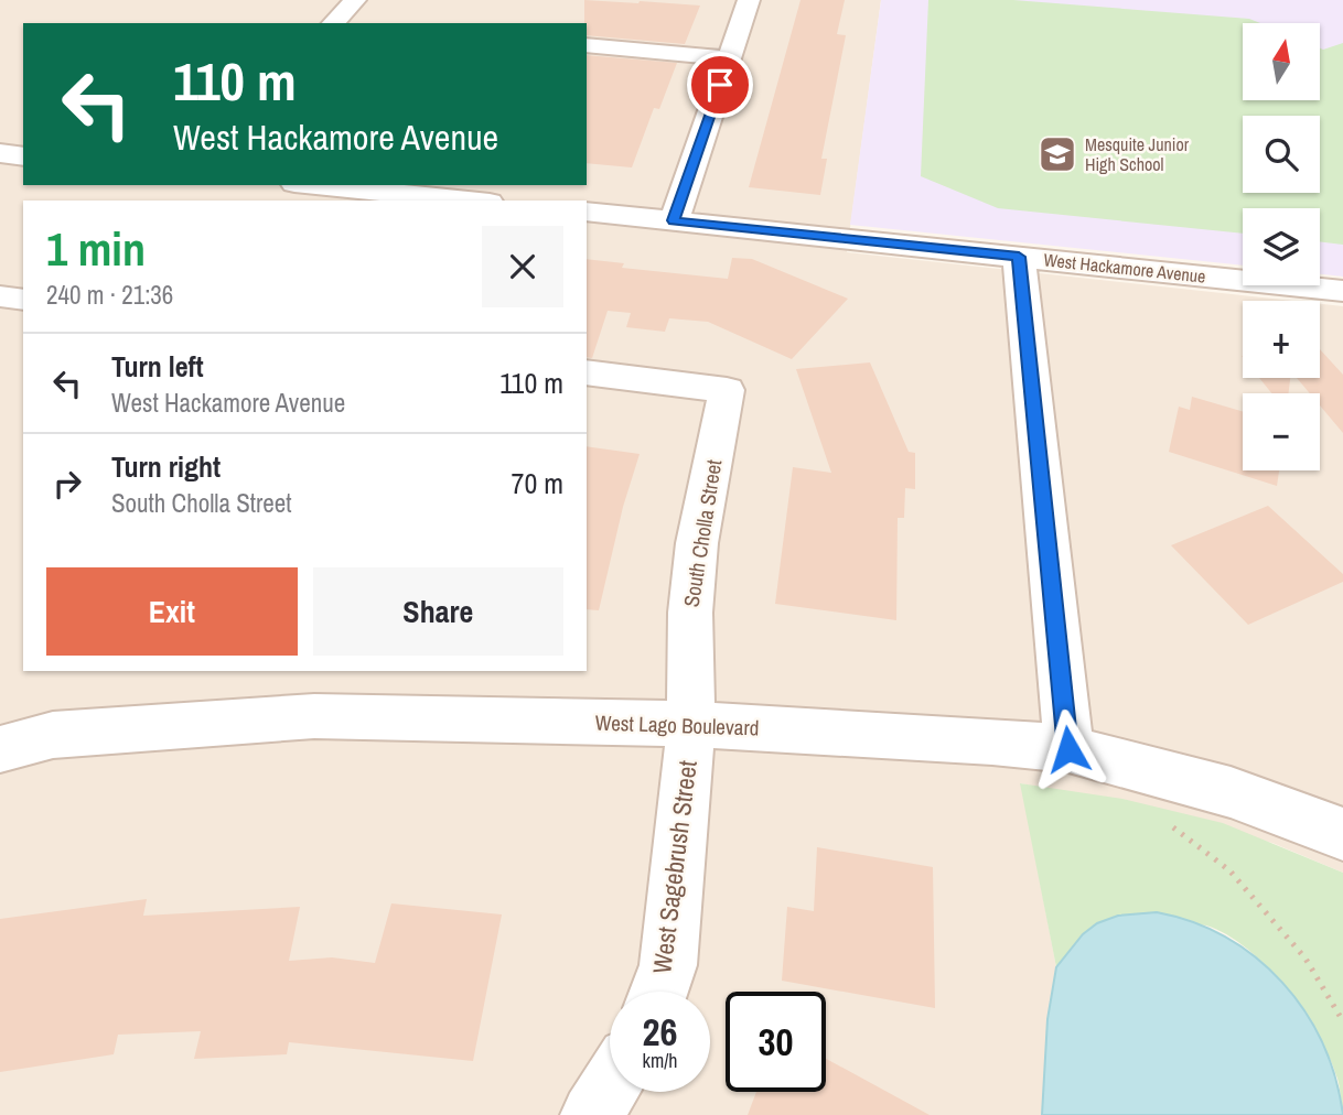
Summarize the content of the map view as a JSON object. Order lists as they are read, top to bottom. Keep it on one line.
{"streets":{"street":["West Hackamore Avenue","South Cholla Street","West Lago Boulevard","West Sagebrush Street"]},"crossings":[["South Cholla Street","West Lago Boulevard"],["South Cholla Street","West Sagebrush Street"],["West Lago Boulevard","West Sagebrush Street"]],"places":{"school or university":["Mesquite Junior High School"]},"north":"top","page":{"map_buttons":["+","−"],"turn":["110 m","West Hackamore Avenue"],"heading":["1 min","240 m · 21:36"],"list":[{"name":"Turn left","note":"West Hackamore Avenue","value":"110 m"},{"name":"Turn right","note":"South Cholla Street","value":"70 m"}],"buttons":["Exit","Share"],"speed":"26 km/h","limit":"30"}}
